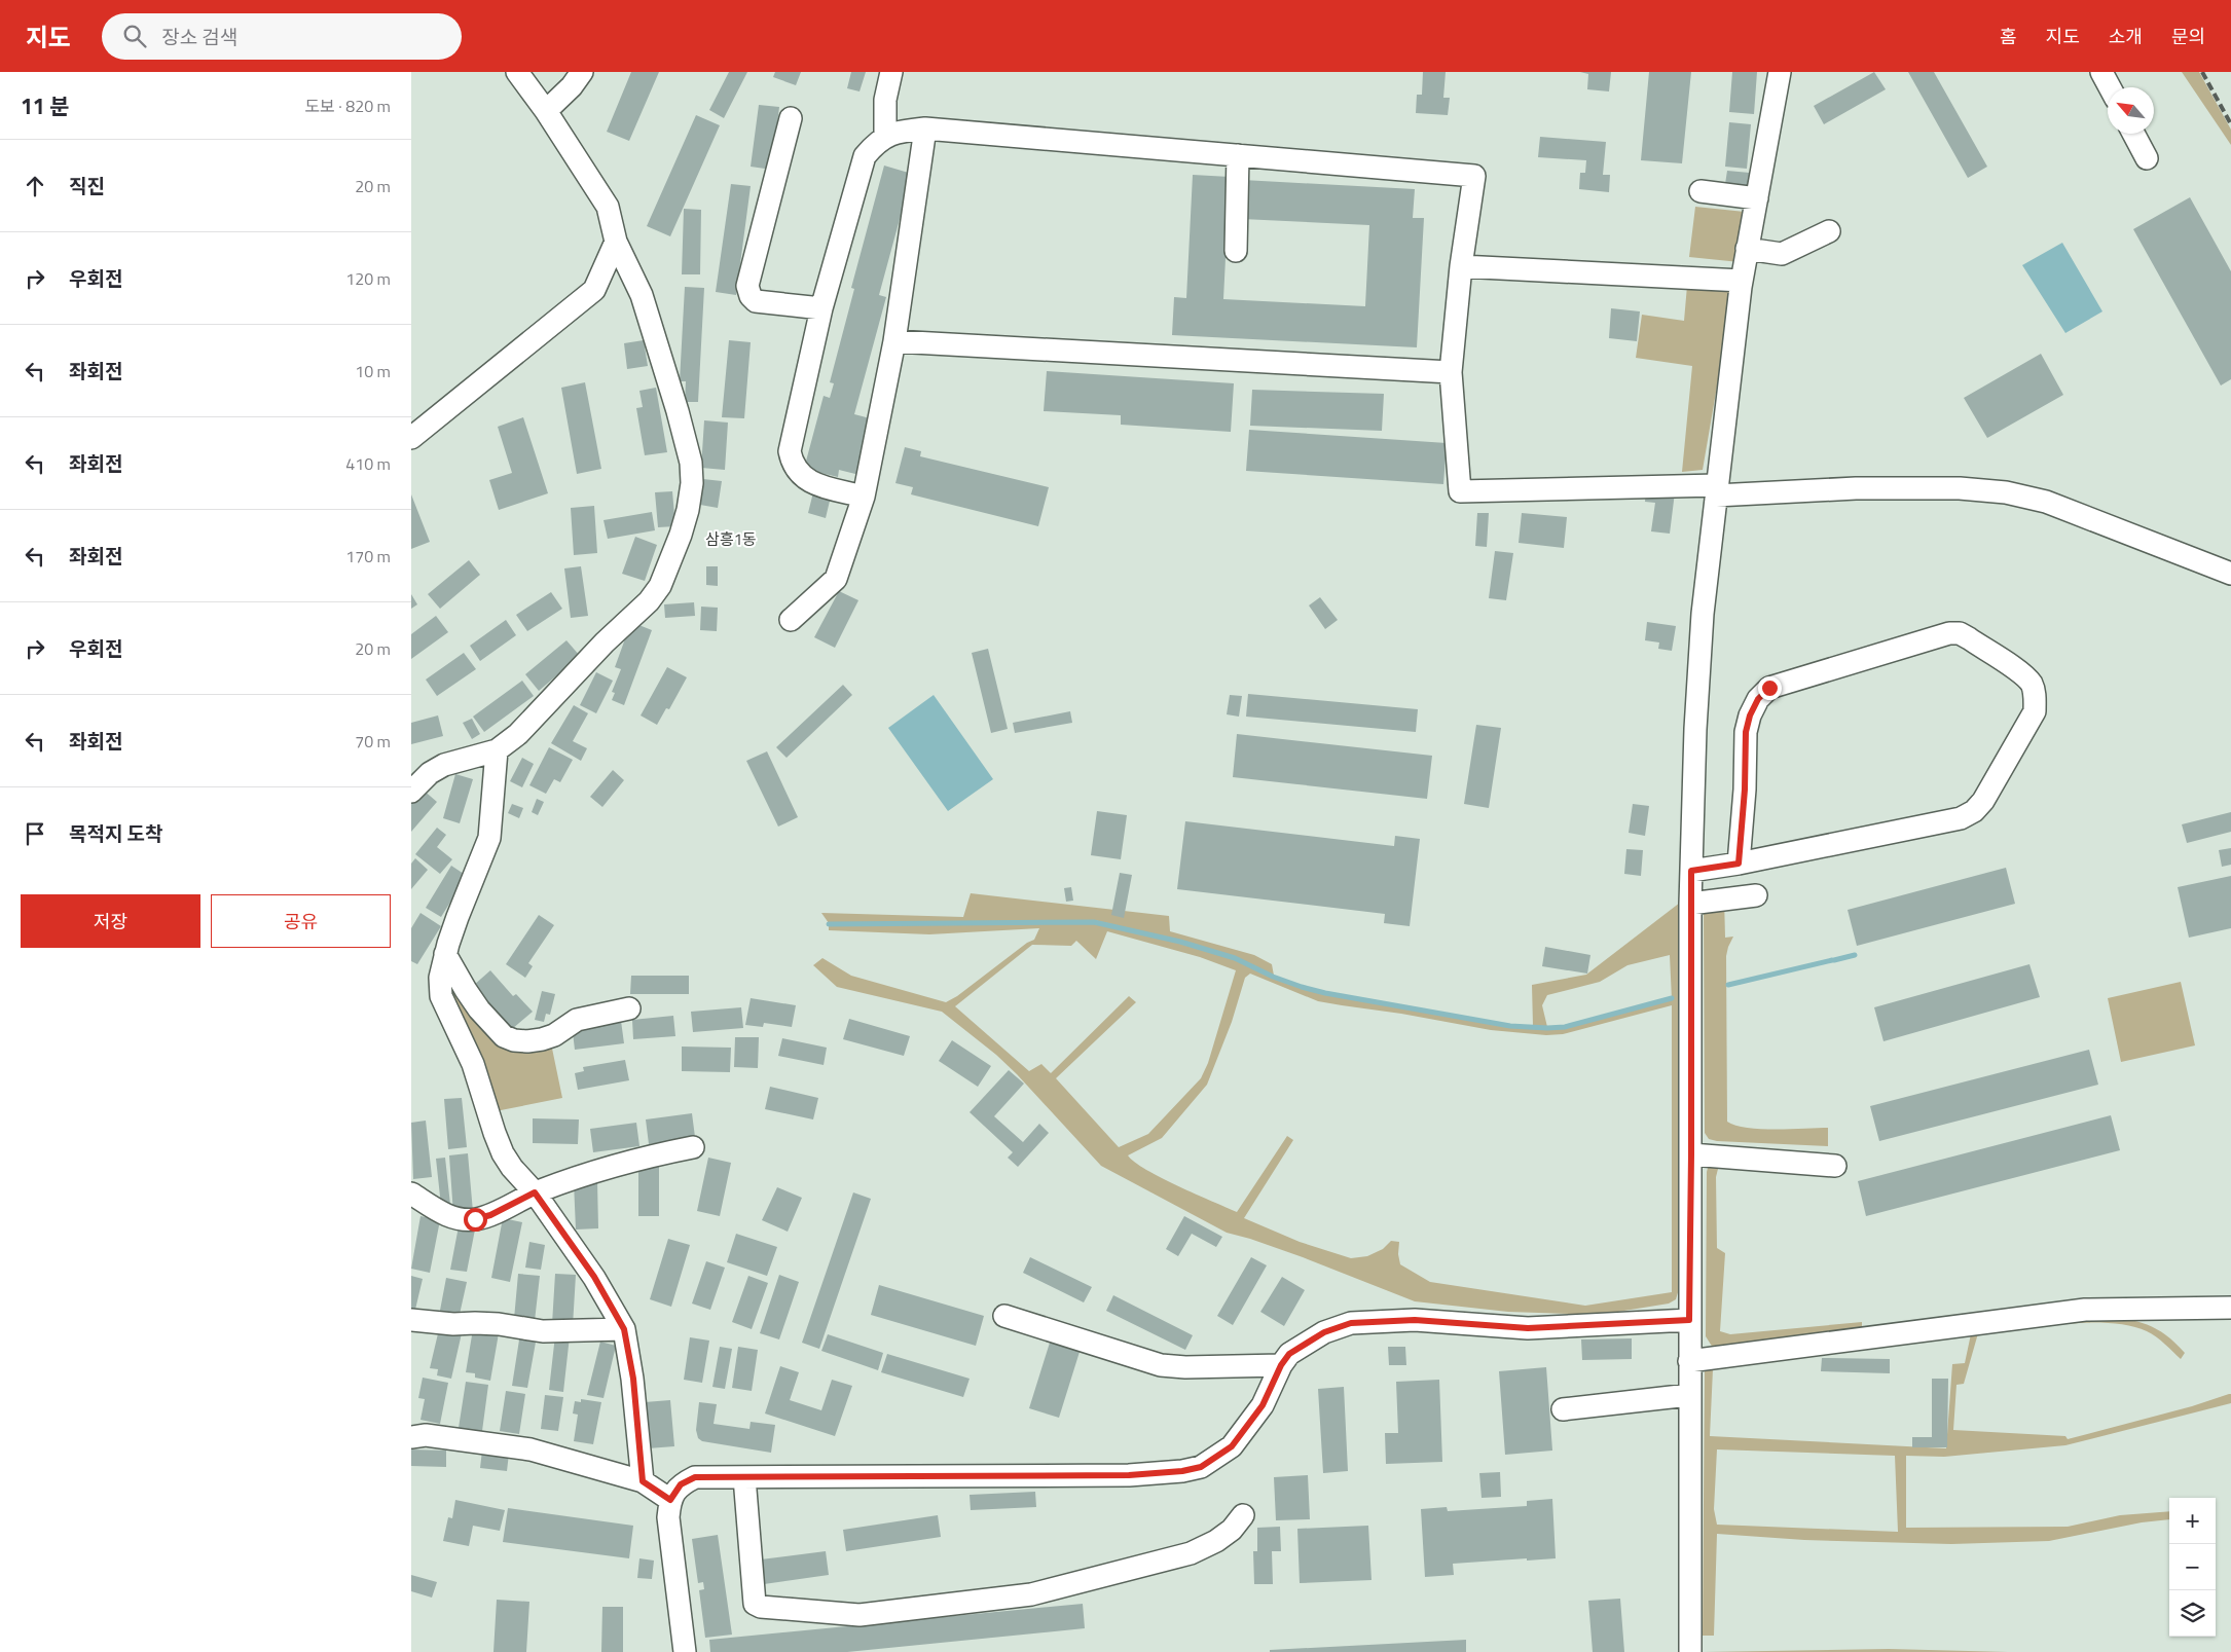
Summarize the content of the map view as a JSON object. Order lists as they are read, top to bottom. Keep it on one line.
{"districts":["삼흥1동"],"north":"top left","page":{"header":"지도","search":"장소 검색","nav":["홈","지도","소개","문의"],"heading":["11 분","도보 · 820 m"],"list":[["직진","20 m"],["우회전","120 m"],["좌회전","10 m"],["좌회전","410 m"],["좌회전","170 m"],["우회전","20 m"],["좌회전","70 m"],"목적지 도착"],"buttons":["저장","공유"],"map_buttons":["+","−"]}}
